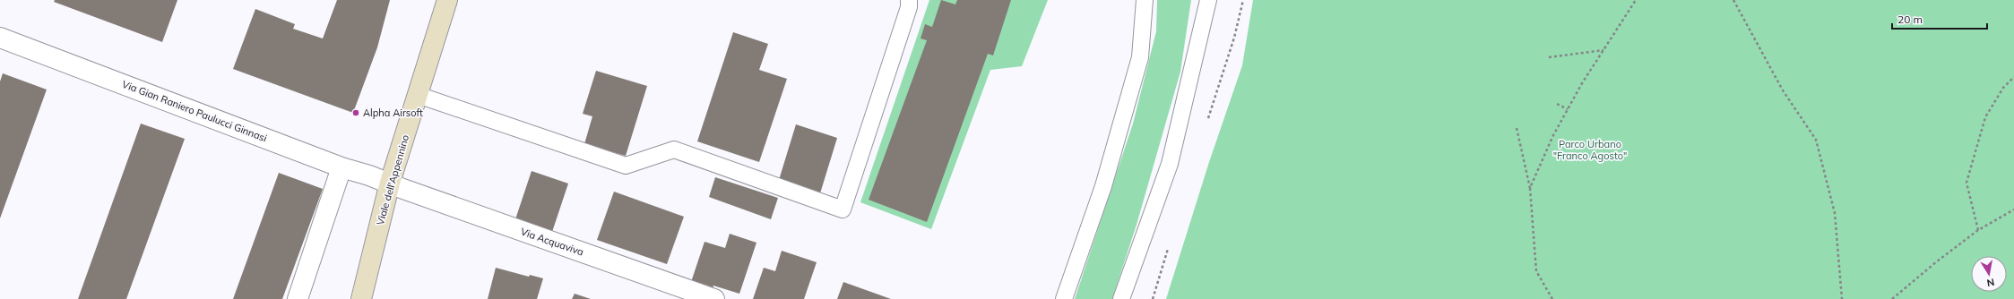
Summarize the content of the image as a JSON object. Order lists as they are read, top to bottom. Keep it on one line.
{"streets":{"main road":["Viale dell'Appennino"],"street":["Via Gian Raniero Paulucci Ginnasi","Via Acquaviva"]},"crossings":[["Via Gian Raniero Paulucci Ginnasi","Viale dell'Appennino"],["Via Gian Raniero Paulucci Ginnasi","Via Acquaviva"],["Viale dell'Appennino","Via Acquaviva"]],"parks":["Parco Urbano \"Franco Agosto\""],"places":["Alpha Airsoft"],"scale_bar":"20 m","north":"bottom"}
